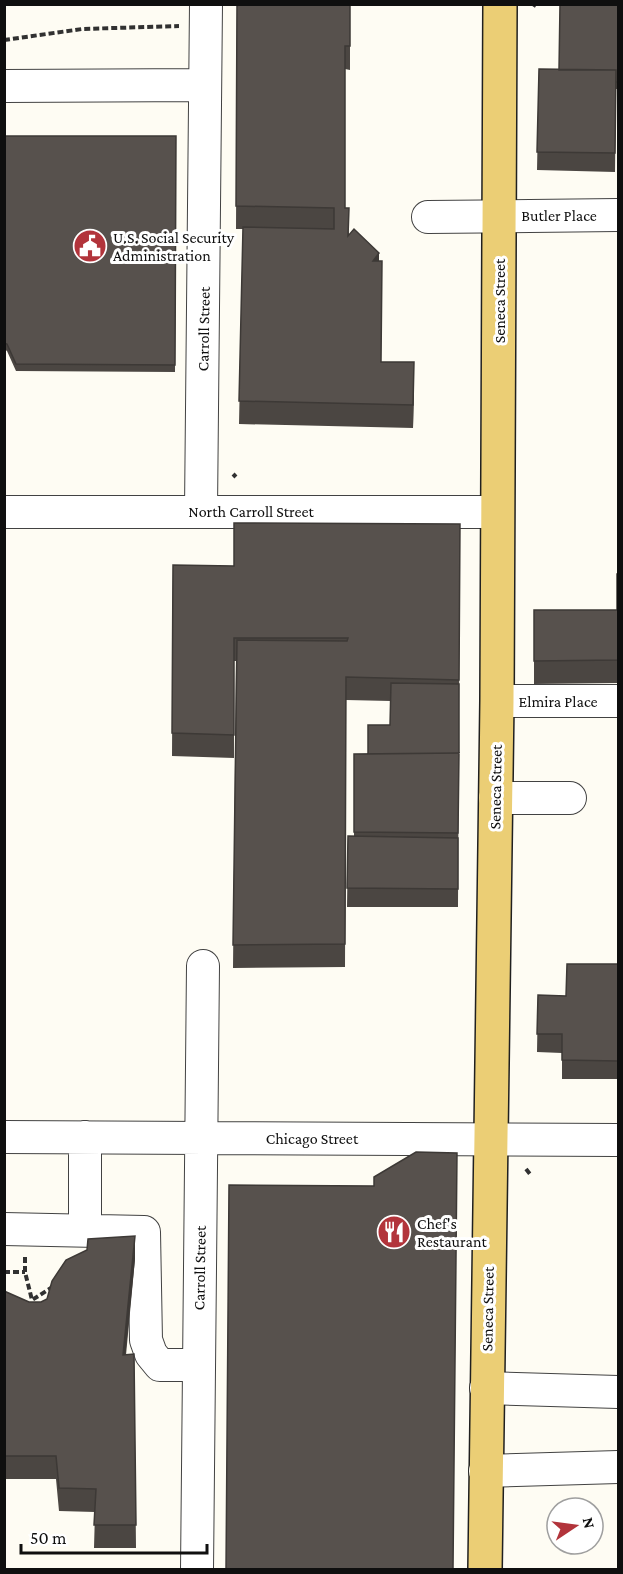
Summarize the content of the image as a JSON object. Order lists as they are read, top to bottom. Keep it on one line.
{"streets":{"main road":["Seneca Street"],"street":["Butler Place","Carroll Street","North Carroll Street","Elmira Place","Chicago Street"]},"crossings":[["Butler Place","Seneca Street"],["Seneca Street","North Carroll Street"],["Seneca Street","Elmira Place"],["Seneca Street","Chicago Street"],["Carroll Street","North Carroll Street"],["Carroll Street","Chicago Street"]],"places":{"public building":["U.S. Social Security Administration"],"restaurant":["Chef's Restaurant"]},"scale_bar":"50 m","north":"right"}
